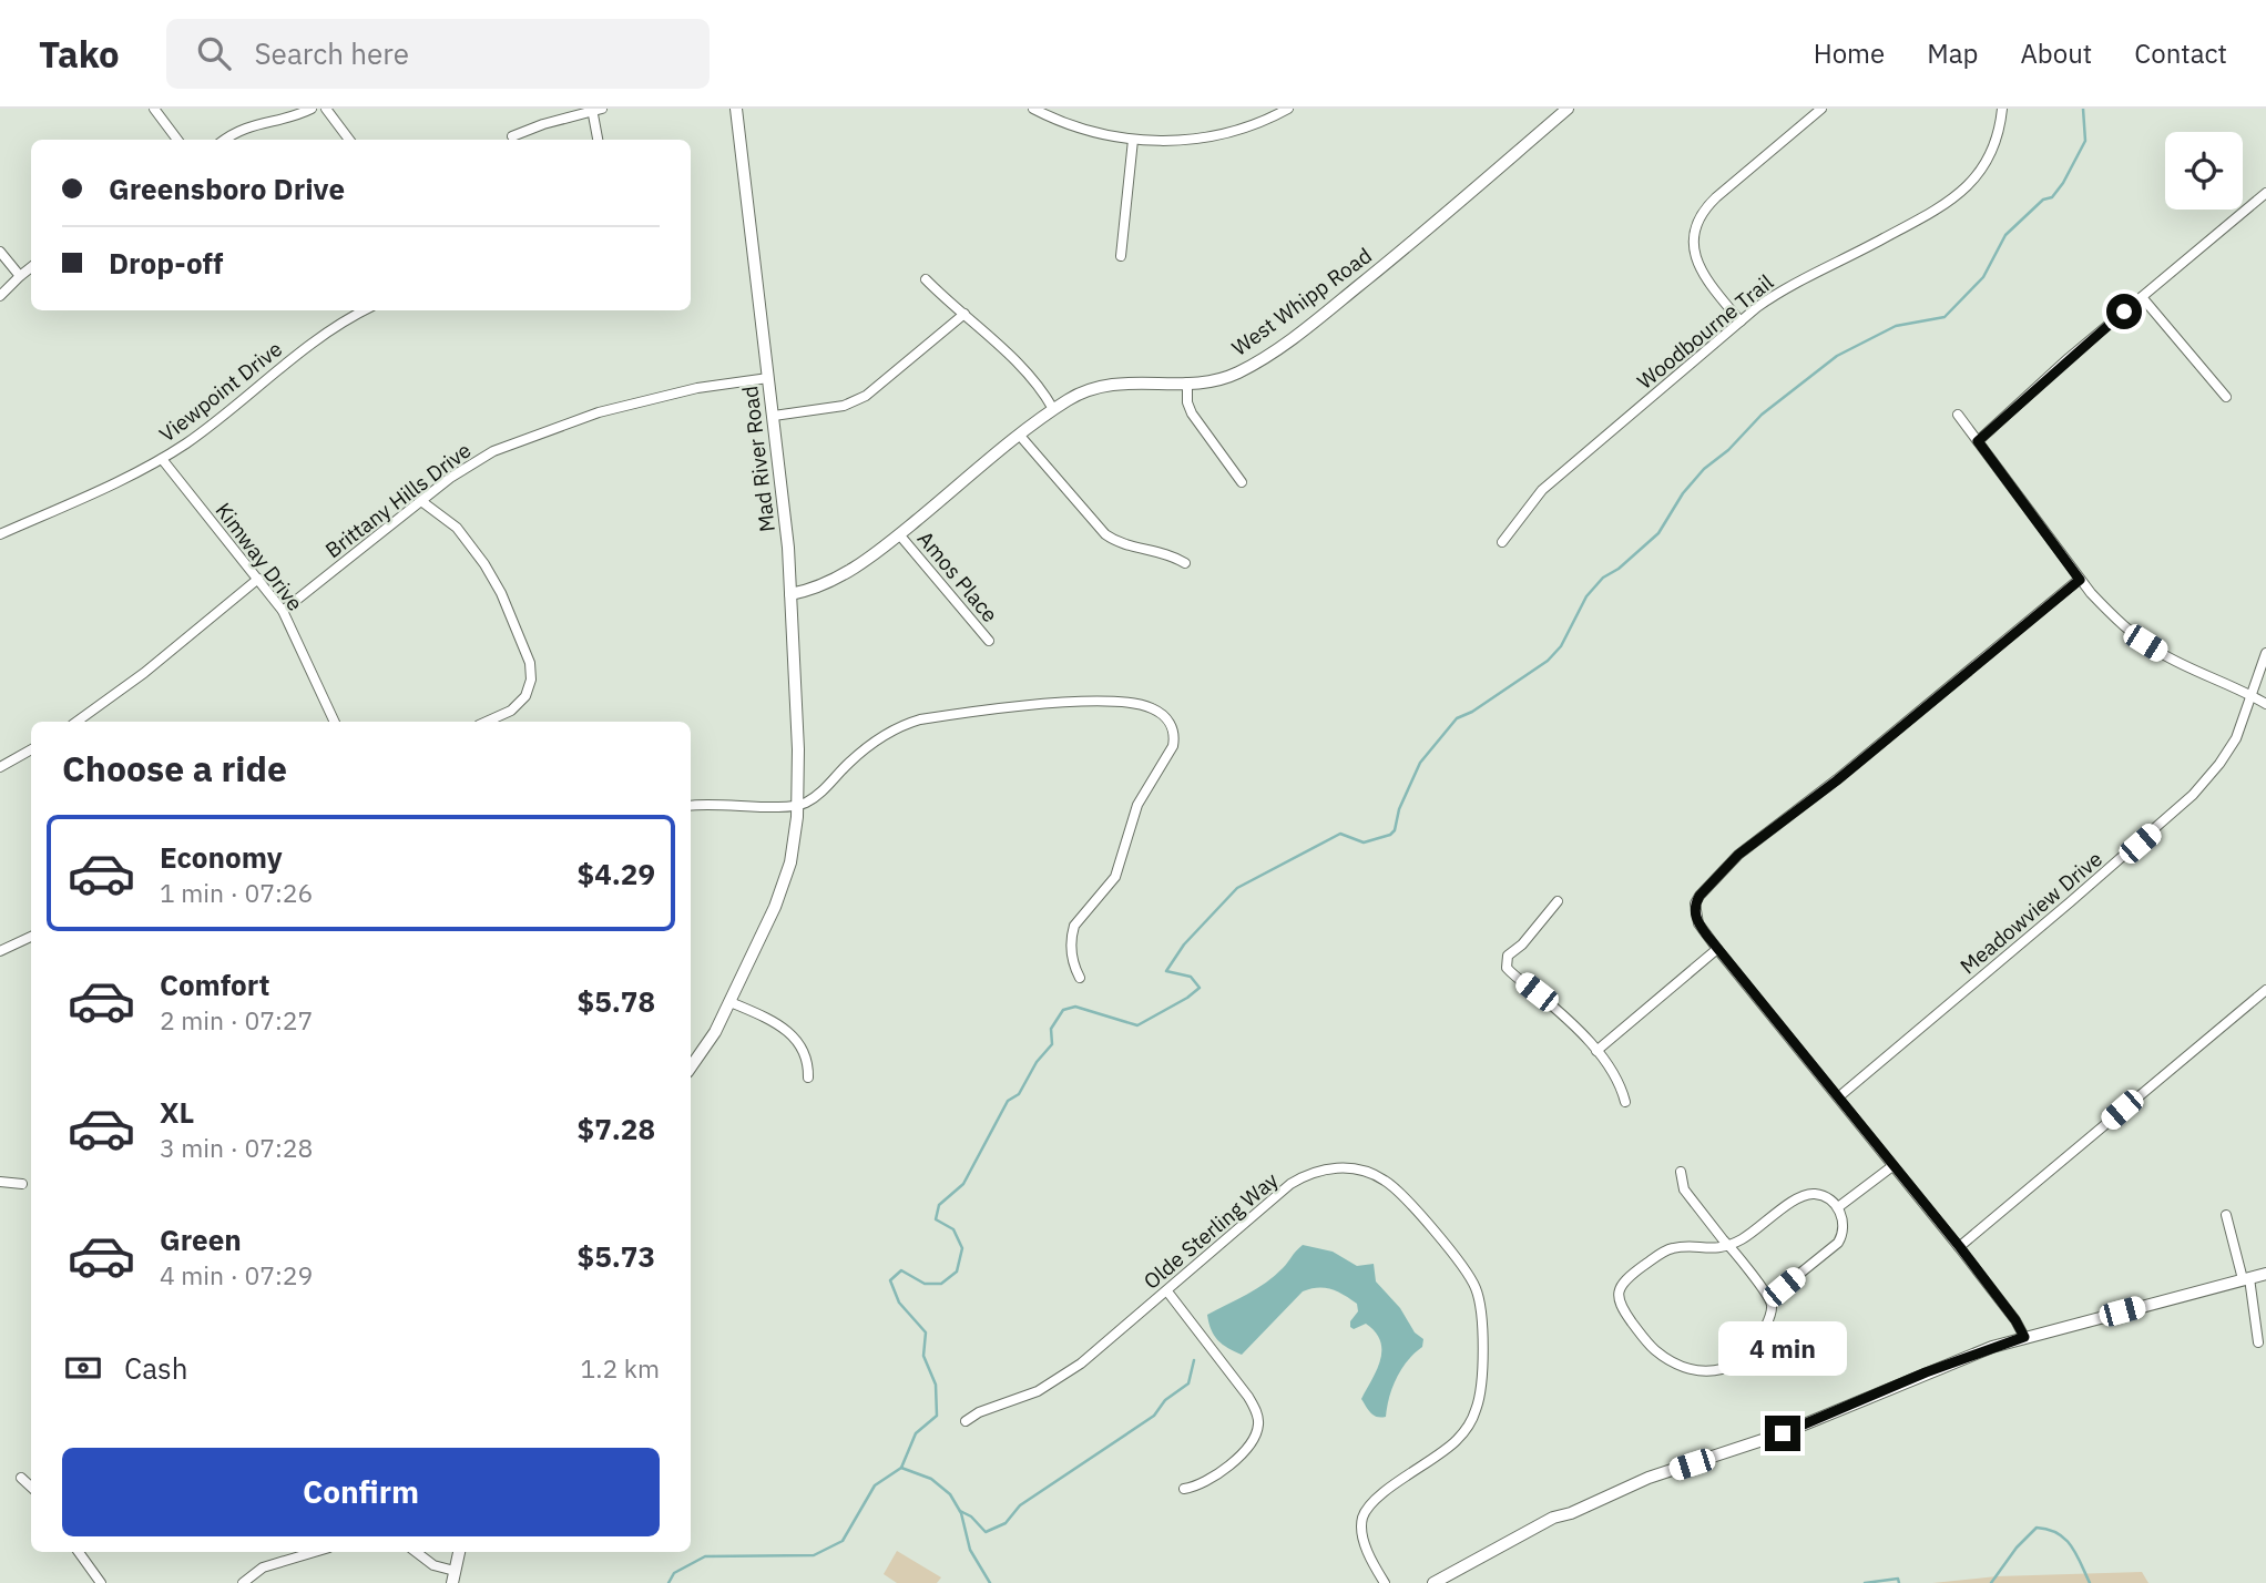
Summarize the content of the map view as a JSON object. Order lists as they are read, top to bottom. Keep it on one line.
{"streets":{"street":["West Whipp Road","Woodbourne Trail","Viewpoint Drive","Mad River Road","Brittany Hills Drive","Kimway Drive","Amos Place","Meadowview Drive","Olde Sterling Way"]},"crossings":[["West Whipp Road","Mad River Road"],["West Whipp Road","Amos Place"],["Viewpoint Drive","Kimway Drive"],["Mad River Road","Brittany Hills Drive"],["Brittany Hills Drive","Kimway Drive"]],"page":{"header":"Tako","search":"Search here","nav":["Home","Map","About","Contact"],"banner":["Greensboro Drive","Drop-off"],"heading":"Choose a ride","list":[{"name":"Economy","note":"1 min · 07:26","value":"$4.29"},{"name":"Comfort","note":"2 min · 07:27","value":"$5.78"},{"name":"XL","note":"3 min · 07:28","value":"$7.28"},{"name":"Green","note":"4 min · 07:29","value":"$5.73"}],"bubble":"4 min","pay":["Cash","1.2 km"],"buttons":"Confirm"}}
